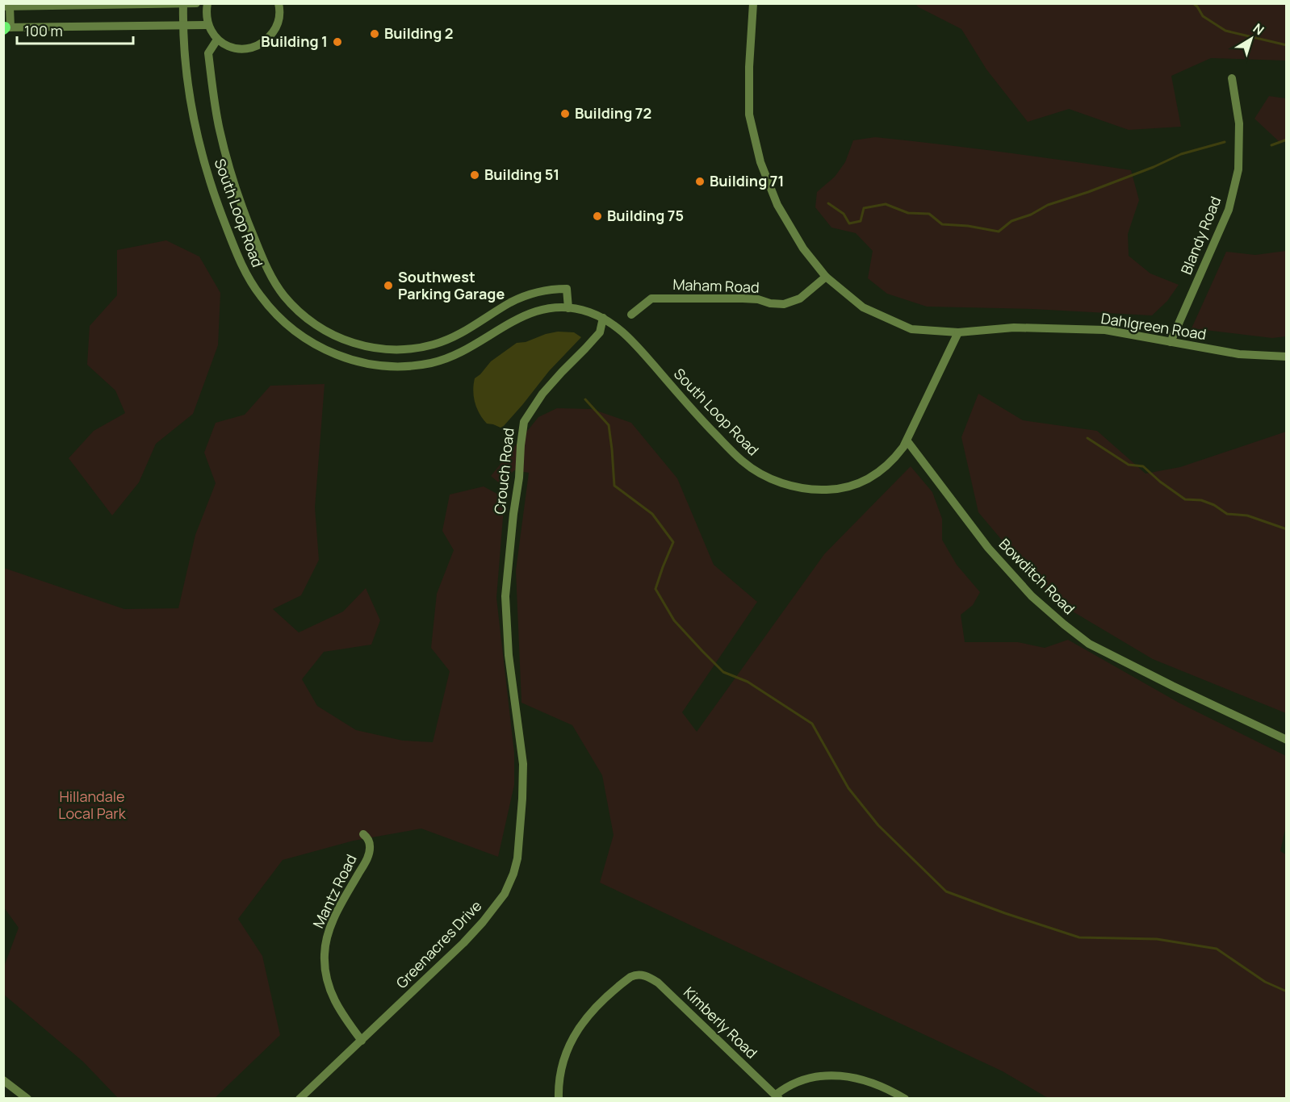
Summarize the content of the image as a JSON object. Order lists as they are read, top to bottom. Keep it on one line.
{"streets":{"street":["South Loop Road","Blandy Road","Maham Road","Dahlgreen Road","Crouch Road","Bowditch Road","Mantz Road","Greenacres Drive","Kimberly Road"]},"crossings":[["South Loop Road","Crouch Road"],["South Loop Road","Bowditch Road"],["Blandy Road","Dahlgreen Road"],["Maham Road","Dahlgreen Road"],["Crouch Road","Greenacres Drive"],["Mantz Road","Greenacres Drive"]],"parks":["Hillandale Local Park"],"places":["Building 2","Building 1","Building 72","Building 51","Building 71","Building 75","Southwest Parking Garage"],"scale_bar":"100 m","north":"top right"}
